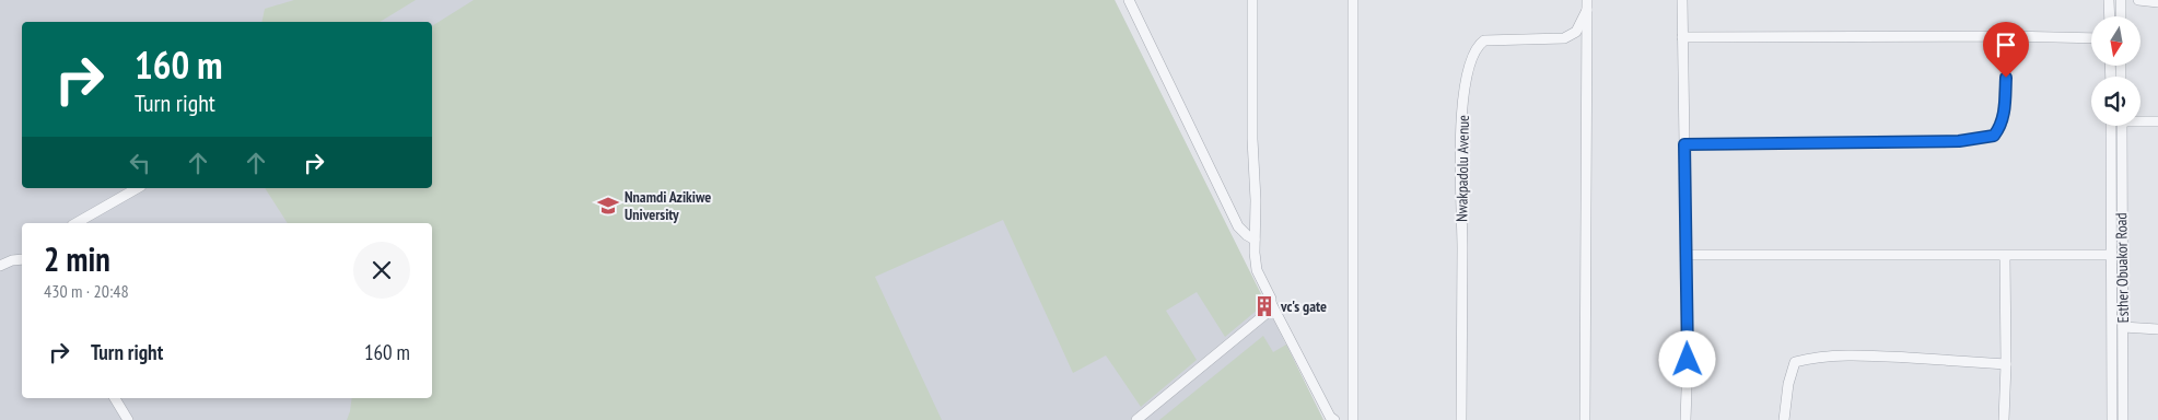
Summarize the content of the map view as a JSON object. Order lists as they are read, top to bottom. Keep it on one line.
{"streets":{"street":["Nwakpadolu Avenue","Esther Obuakor Road"]},"places":{"school or university":["Nnamdi Azikiwe University"],"building":["vc's gate"]},"north":"bottom","page":{"turn":["160 m","Turn right"],"heading":["2 min","430 m · 20:48"],"list":[{"name":"Turn right","value":"160 m"}]}}
